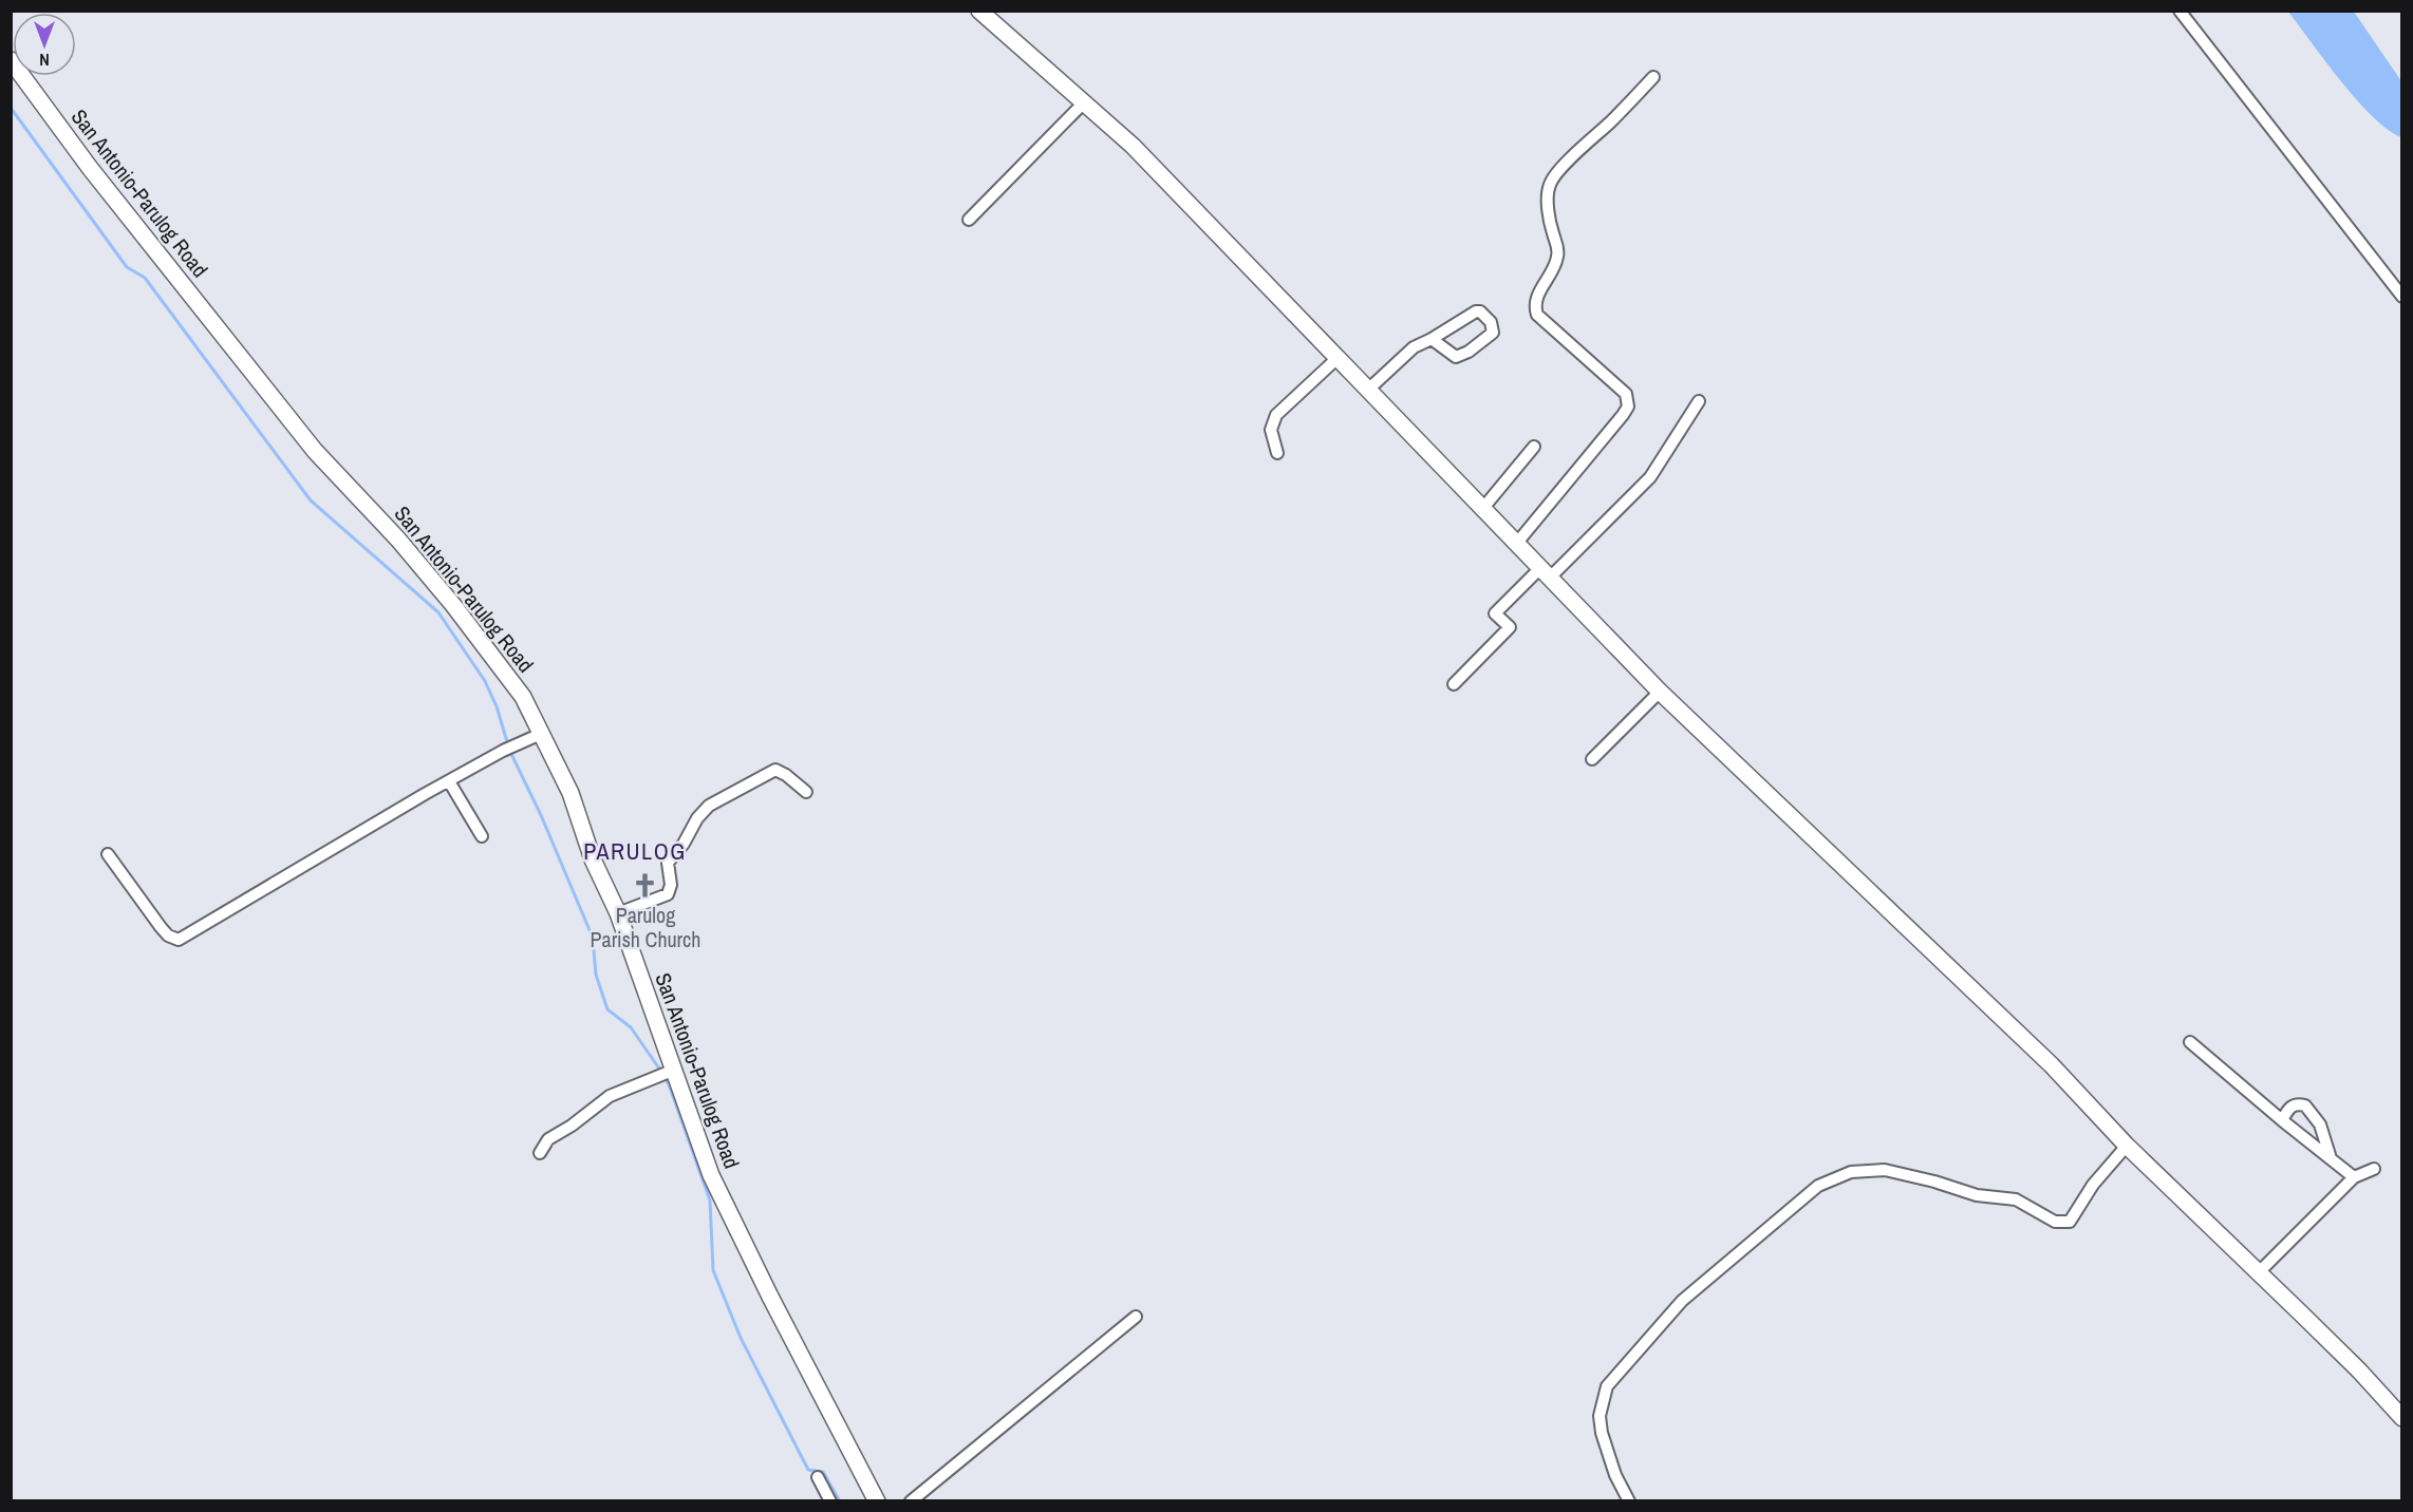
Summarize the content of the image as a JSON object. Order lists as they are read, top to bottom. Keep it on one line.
{"streets":{"street":["San Antonio-Parulog Road"]},"districts":["PARULOG"],"places":{"church":["Parulog Parish Church"]},"north":"bottom"}
